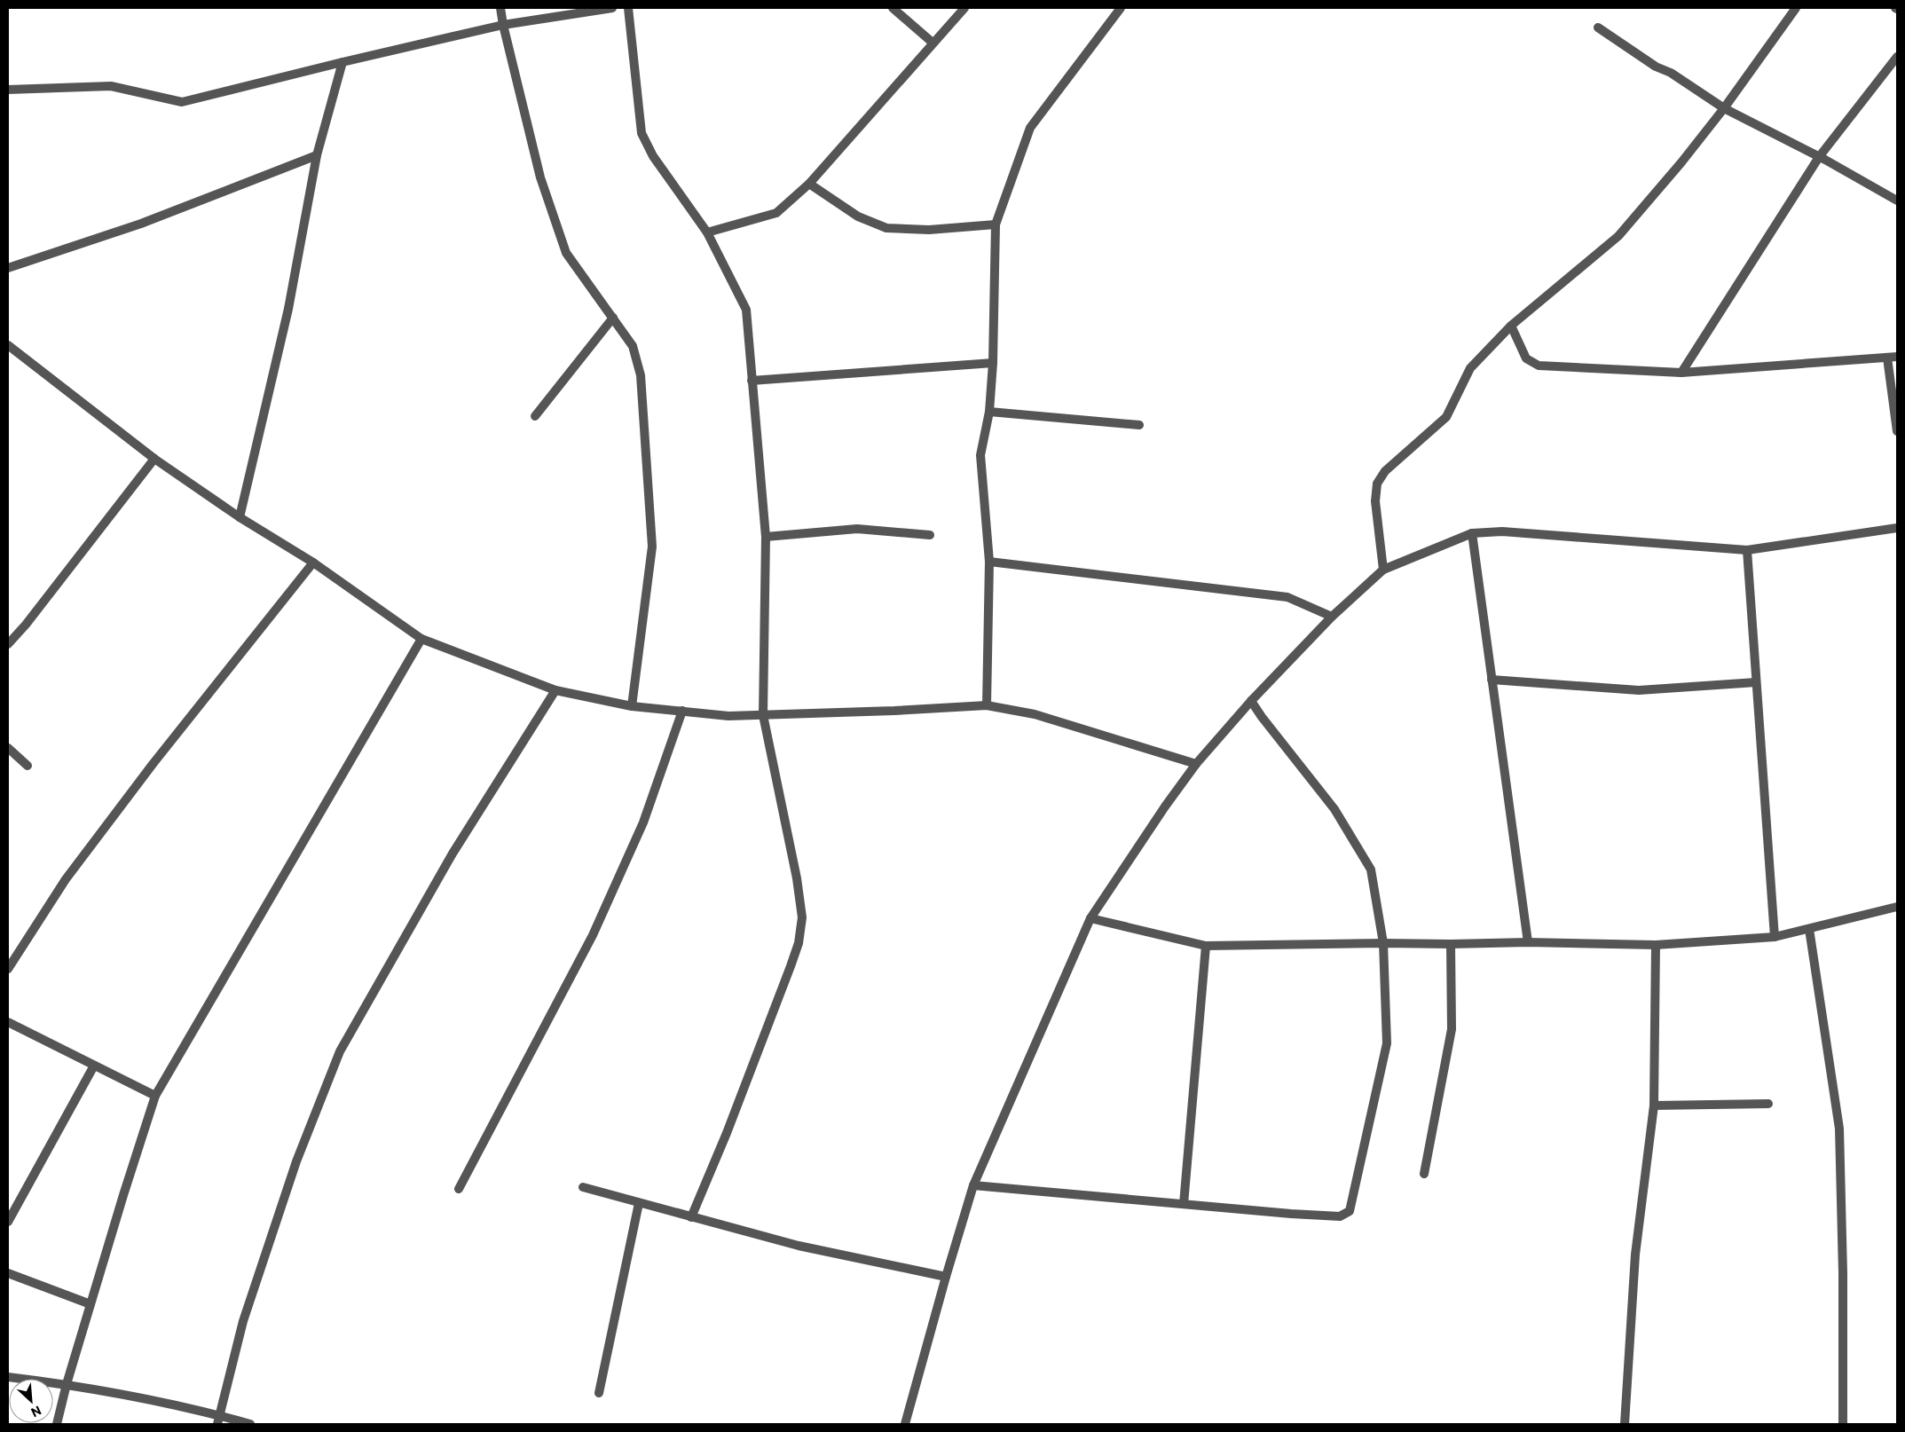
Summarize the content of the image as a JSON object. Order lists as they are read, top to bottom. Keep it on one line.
{"north":"bottom right"}
